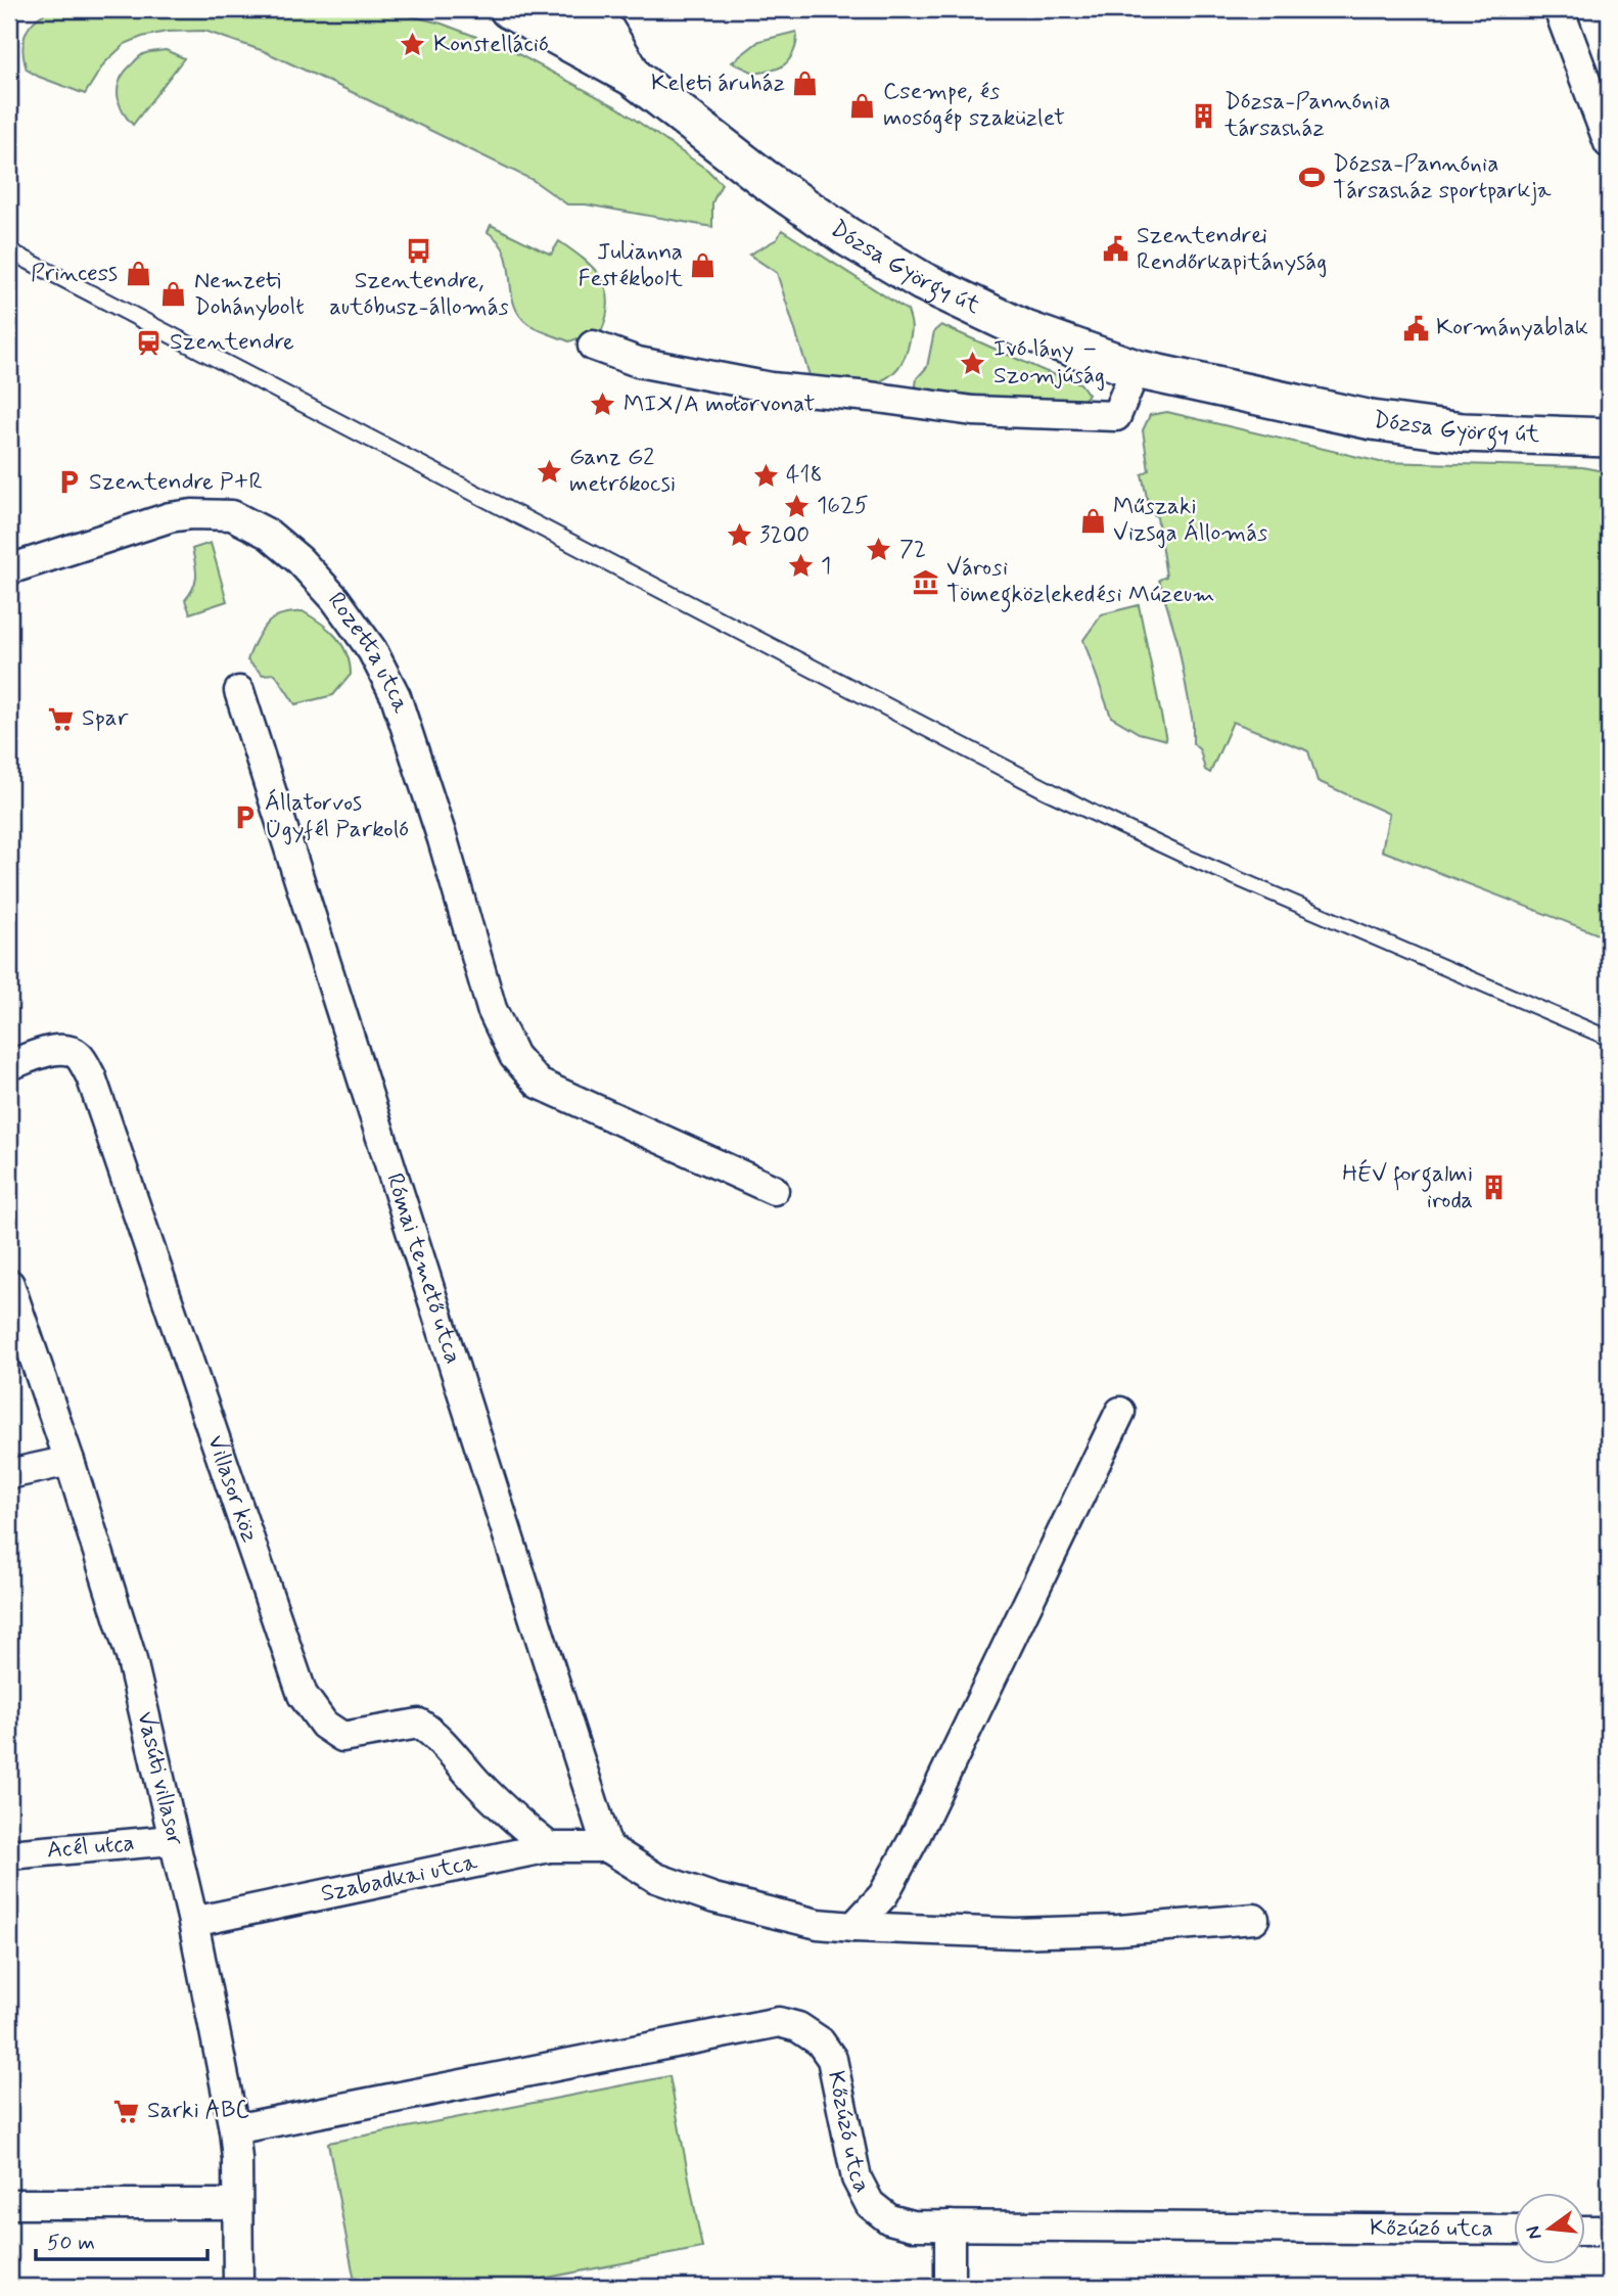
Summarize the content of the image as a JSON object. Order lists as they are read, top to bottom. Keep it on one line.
{"streets":{"main road":["Dózsa György út"],"street":["Rozetta utca","Római temető utca","Villasor köz","Vasúti villasor","Acél utca","Szabadkai utca","Kőzúzó utca"]},"crossings":[["Római temető utca","Szabadkai utca"],["Villasor köz","Szabadkai utca"],["Vasúti villasor","Acél utca"],["Vasúti villasor","Szabadkai utca"],["Vasúti villasor","Kőzúzó utca"]],"places":{"place":["Konstelláció","Ivó lány – Szomjúság","MIX/A motorvonat","Ganz G2 metrókocsi","418","1625","3200","72","1"],"shop":["Keleti áruház","Csempe, és mosógép szaküzlet","Julianna Festékbolt","Princess","Nemzeti Dohánybolt","Műszaki Vizsga Állomás"],"building":["Dózsa-Pannónia társasház","HÉV forgalmi iroda"],"sports":["Dózsa-Pannónia Társasház sportparkja"],"public building":["Szentendrei Rendőrkapitányság","Kormányablak"],"bus stop":["Szentendre, autóbusz-állomás"],"station":["Szentendre"],"parking":["Szentendre P+R","Állatorvos Ügyfél Parkoló"],"museum":["Városi Tömegközlekedési Múzeum"],"supermarket":["Spar","Sarki ABC"]},"scale_bar":"50 m","north":"left"}
